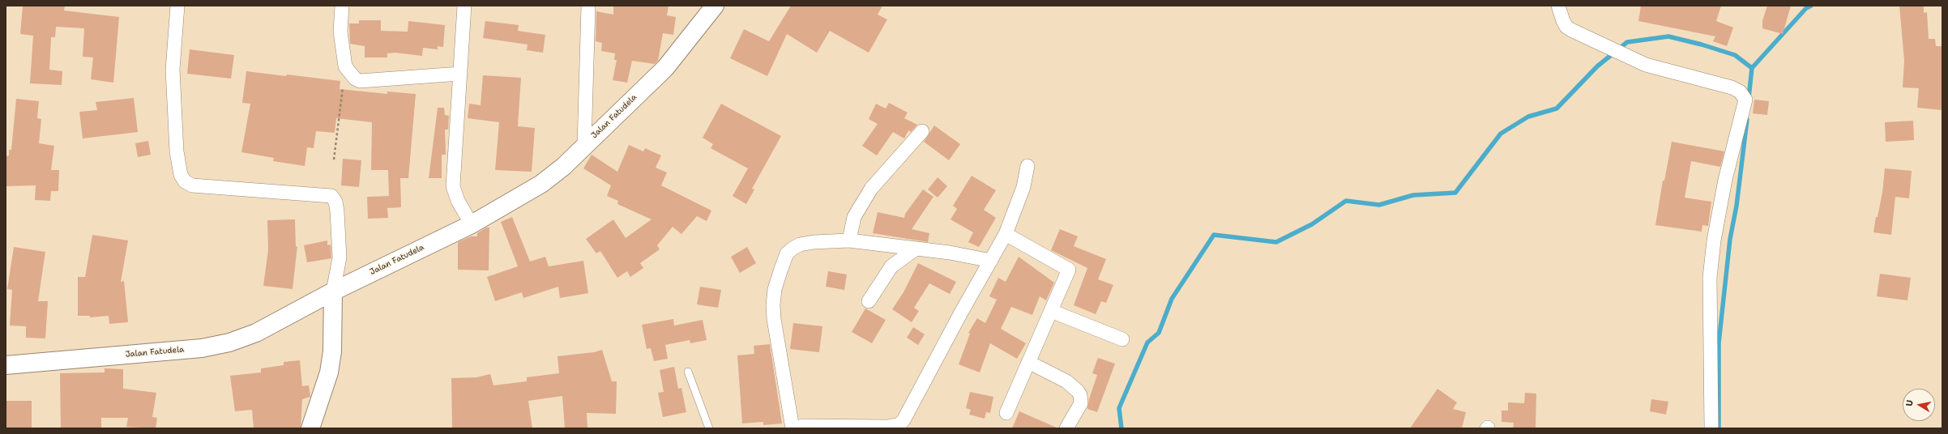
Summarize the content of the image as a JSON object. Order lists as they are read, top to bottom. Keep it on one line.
{"streets":{"street":["Jalan Fatudela"]},"north":"left"}
